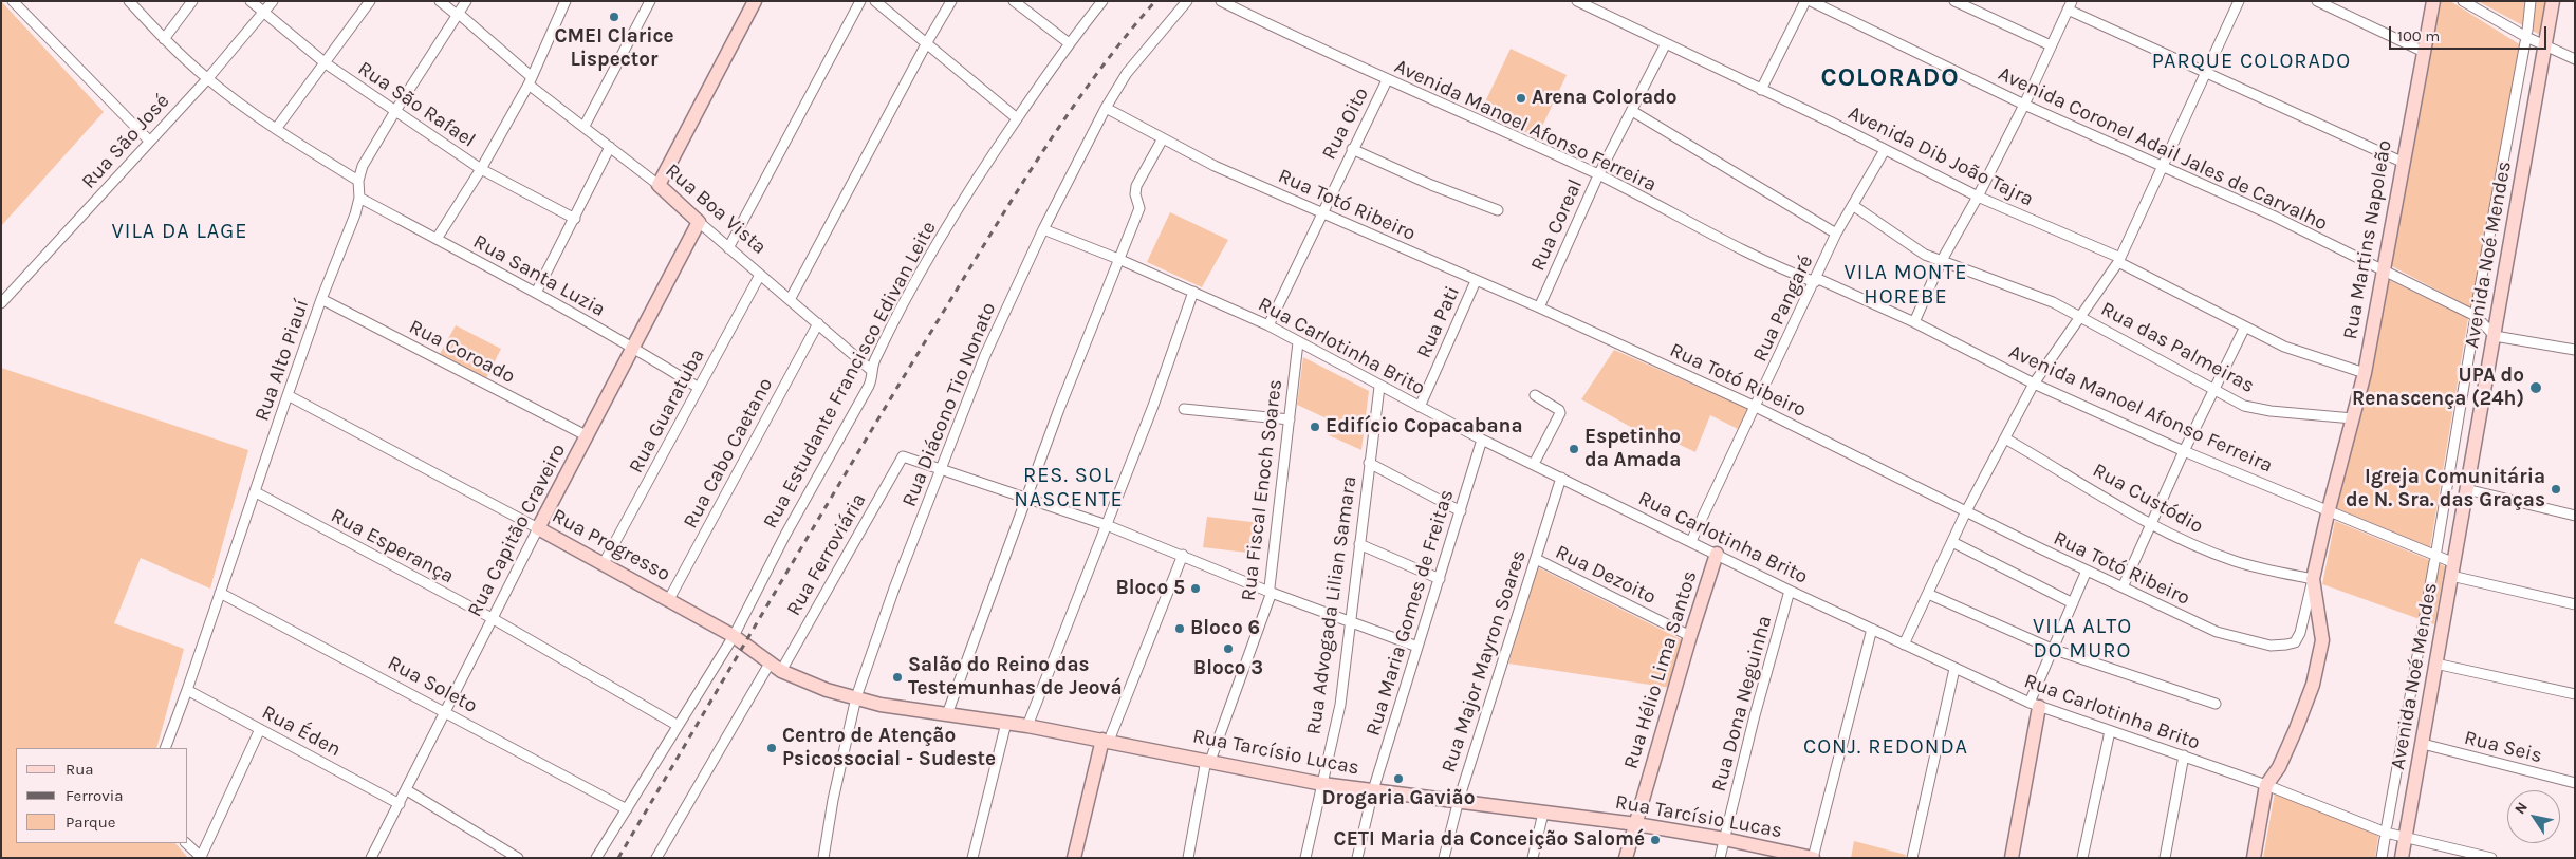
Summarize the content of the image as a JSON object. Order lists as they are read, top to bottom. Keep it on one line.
{"streets":{"street":["Rua São Rafael","Rua Oito","Avenida Manoel Afonso Ferreira","Rua São José","Avenida Coronel Adail Jales de Carvalho","Avenida Dib João Tajra","Rua Totó Ribeiro","Rua Boa Vista","Rua Coreal","Rua Martins Napoleão","Avenida Noé Mendes","Rua Santa Luzia","Rua Pangaré","Rua Pati","Rua Carlotinha Brito","Rua das Palmeiras","Rua Coroado","Rua Alto Piauí","Rua Estudante Francisco Edivan Leite","Rua Diácono Tio Nonato","Rua Guaratuba","Rua Cabo Caetano","Rua Fiscal Enoch Soares","Rua Custódio","Rua Capitão Craveiro","Rua Progresso","Rua Esperança","Rua Ferroviária","Rua Dezoito","Rua Advogada Lilian Samara","Rua Maria Gomes de Freitas","Rua Major Mayron Soares","Rua Hélio Lima Santos","Rua Soleto","Rua Dona Neguinha","Rua Éden","Rua Seis","Rua Tarcísio Lucas"]},"crossings":[["Rua São Rafael","Rua São José"],["Rua São Rafael","Rua Alto Piauí"],["Rua Oito","Avenida Manoel Afonso Ferreira"],["Rua Oito","Rua Totó Ribeiro"],["Rua Oito","Rua Carlotinha Brito"],["Avenida Manoel Afonso Ferreira","Rua Coreal"],["Avenida Manoel Afonso Ferreira","Rua Martins Napoleão"],["Avenida Manoel Afonso Ferreira","Avenida Noé Mendes"],["Avenida Manoel Afonso Ferreira","Rua Pangaré"],["Avenida Coronel Adail Jales de Carvalho","Rua Martins Napoleão"],["Avenida Coronel Adail Jales de Carvalho","Avenida Noé Mendes"],["Avenida Dib João Tajra","Rua Coreal"],["Avenida Dib João Tajra","Rua Martins Napoleão"],["Avenida Dib João Tajra","Rua Pangaré"],["Rua Totó Ribeiro","Rua Coreal"],["Rua Totó Ribeiro","Rua Martins Napoleão"],["Rua Totó Ribeiro","Rua Pangaré"],["Rua Totó Ribeiro","Rua Pati"],["Rua Totó Ribeiro","Rua Diácono Tio Nonato"],["Rua Totó Ribeiro","Rua Custódio"],["Rua Boa Vista","Rua Alto Piauí"],["Rua Boa Vista","Rua Estudante Francisco Edivan Leite"],["Rua Boa Vista","Rua Guaratuba"],["Rua Boa Vista","Rua Cabo Caetano"],["Rua Boa Vista","Rua Capitão Craveiro"],["Rua Martins Napoleão","Rua Carlotinha Brito"],["Rua Martins Napoleão","Rua das Palmeiras"],["Rua Martins Napoleão","Rua Custódio"],["Avenida Noé Mendes","Rua Carlotinha Brito"],["Avenida Noé Mendes","Rua Seis"],["Rua Santa Luzia","Rua Alto Piauí"],["Rua Santa Luzia","Rua Guaratuba"],["Rua Santa Luzia","Rua Capitão Craveiro"],["Rua Pangaré","Rua Carlotinha Brito"],["Rua Pangaré","Rua das Palmeiras"],["Rua Pati","Rua Carlotinha Brito"],["Rua Carlotinha Brito","Rua Diácono Tio Nonato"],["Rua Carlotinha Brito","Rua Fiscal Enoch Soares"],["Rua Carlotinha Brito","Rua Advogada Lilian Samara"],["Rua Carlotinha Brito","Rua Maria Gomes de Freitas"],["Rua Carlotinha Brito","Rua Major Mayron Soares"],["Rua Carlotinha Brito","Rua Hélio Lima Santos"],["Rua Carlotinha Brito","Rua Dona Neguinha"],["Rua Coroado","Rua Alto Piauí"],["Rua Coroado","Rua Capitão Craveiro"],["Rua Alto Piauí","Rua Progresso"],["Rua Alto Piauí","Rua Esperança"],["Rua Alto Piauí","Rua Soleto"],["Rua Alto Piauí","Rua Éden"],["Rua Estudante Francisco Edivan Leite","Rua Progresso"],["Rua Estudante Francisco Edivan Leite","Rua Esperança"],["Rua Estudante Francisco Edivan Leite","Rua Soleto"],["Rua Diácono Tio Nonato","Rua Ferroviária"],["Rua Diácono Tio Nonato","Rua Tarcísio Lucas"],["Rua Guaratuba","Rua Progresso"],["Rua Cabo Caetano","Rua Progresso"],["Rua Fiscal Enoch Soares","Rua Tarcísio Lucas"],["Rua Capitão Craveiro","Rua Progresso"],["Rua Capitão Craveiro","Rua Esperança"],["Rua Capitão Craveiro","Rua Soleto"],["Rua Capitão Craveiro","Rua Éden"],["Rua Progresso","Rua Tarcísio Lucas"],["Rua Ferroviária","Rua Tarcísio Lucas"],["Rua Dezoito","Rua Major Mayron Soares"],["Rua Dezoito","Rua Hélio Lima Santos"],["Rua Advogada Lilian Samara","Rua Tarcísio Lucas"],["Rua Maria Gomes de Freitas","Rua Tarcísio Lucas"],["Rua Major Mayron Soares","Rua Tarcísio Lucas"],["Rua Hélio Lima Santos","Rua Tarcísio Lucas"],["Rua Dona Neguinha","Rua Tarcísio Lucas"]],"districts":["PARQUE COLORADO","COLORADO","VILA DA LAGE","VILA MONTE HOREBE","RES. SOL NASCENTE","VILA ALTO DO MURO","CONJ. REDONDA"],"places":["CMEI Clarice Lispector","Arena Colorado","UPA do Renascença (24h)","Edifício Copacabana","Espetinho da Amada","Igreja Comunitária de N. Sra. das Graças","Bloco 5","Bloco 6","Bloco 3","Salão do Reino das Testemunhas de Jeová","Centro de Atenção Psicossocial - Sudeste","Drogaria Gavião","CETI Maria da Conceição Salomé"],"legend":["Rua","Ferrovia","Parque"],"scale_bar":"100 m","north":"top left"}
